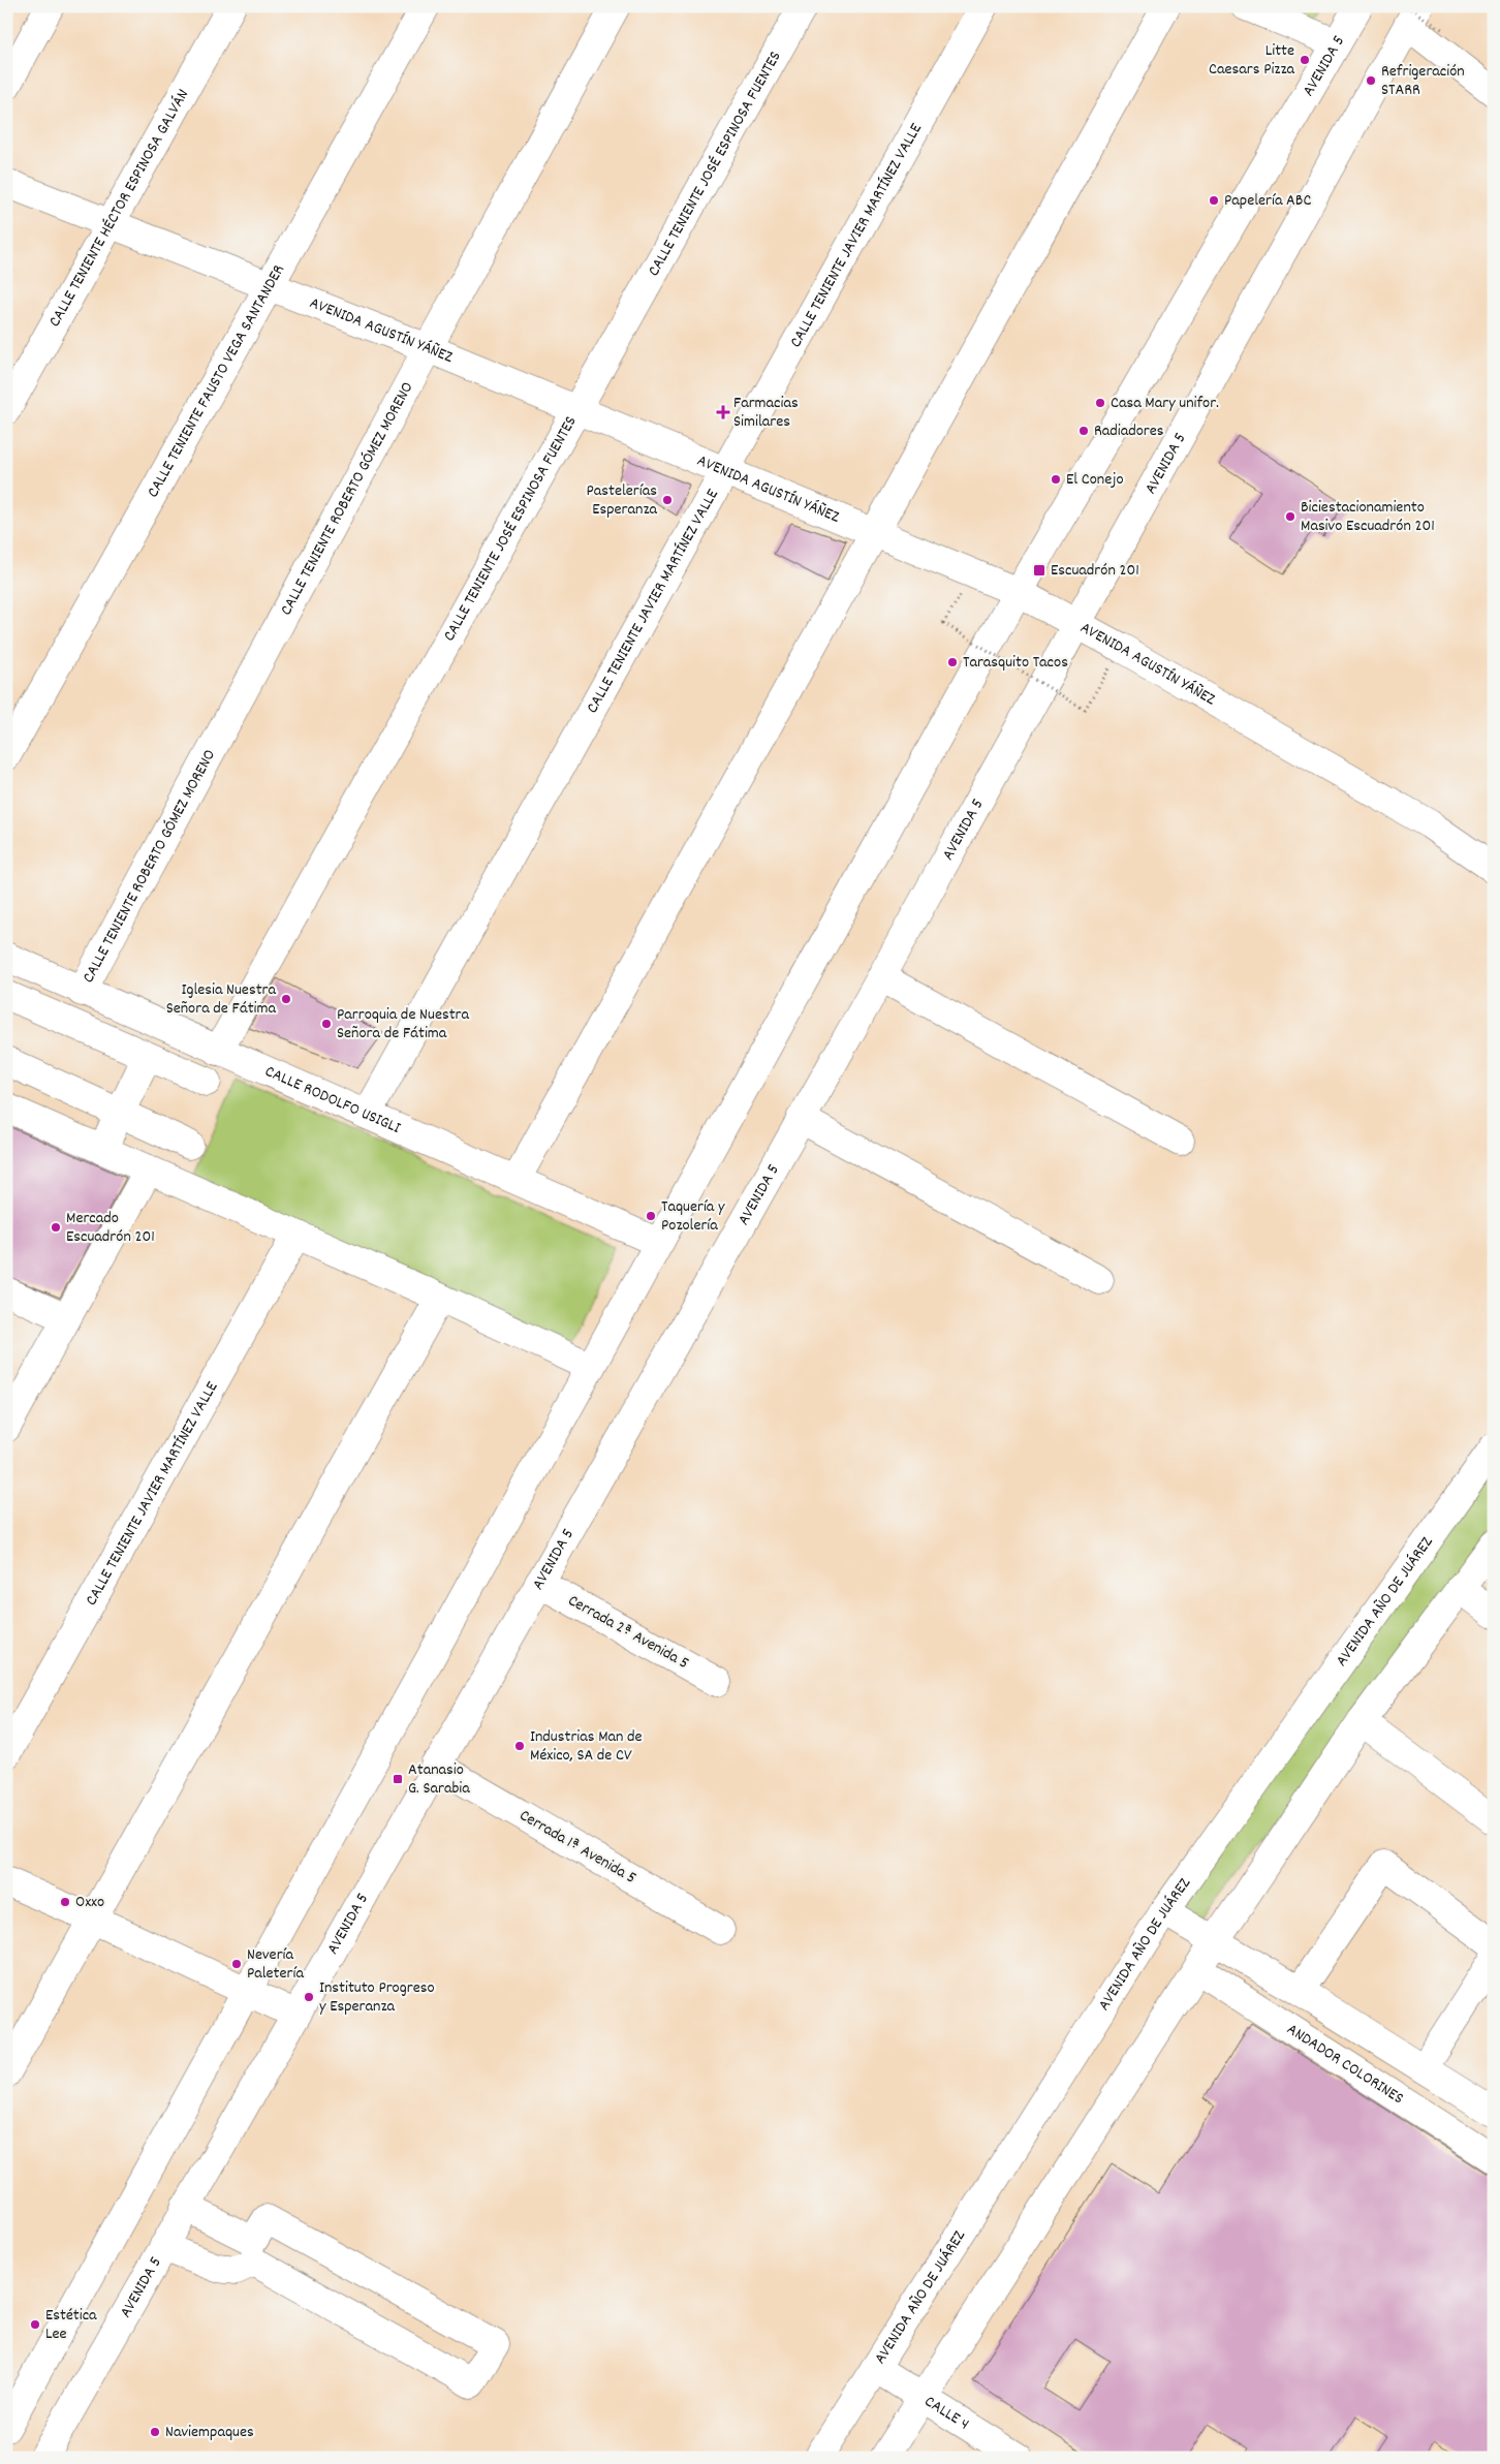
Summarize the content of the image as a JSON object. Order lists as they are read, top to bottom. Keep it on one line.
{"streets":{"street":["AVENIDA 5","CALLE TENIENTE JOSÉ ESPINOSA FUENTES","CALLE TENIENTE HÉCTOR ESPINOSA GALVÁN","CALLE TENIENTE JAVIER MARTÍNEZ VALLE","AVENIDA AGUSTÍN YÁÑEZ","CALLE TENIENTE FAUSTO VEGA SANTANDER","CALLE TENIENTE ROBERTO GÓMEZ MORENO","CALLE RODOLFO USIGLI","AVENIDA AÑO DE JUÁREZ","Cerrada 2ª Avenida 5","Cerrada 1ª Avenida 5","ANDADOR COLORINES","CALLE 4"]},"crossings":[["AVENIDA 5","AVENIDA AGUSTÍN YÁÑEZ"],["AVENIDA 5","CALLE RODOLFO USIGLI"],["AVENIDA 5","Cerrada 2ª Avenida 5"],["AVENIDA 5","Cerrada 1ª Avenida 5"],["CALLE TENIENTE JOSÉ ESPINOSA FUENTES","AVENIDA AGUSTÍN YÁÑEZ"],["CALLE TENIENTE JOSÉ ESPINOSA FUENTES","CALLE RODOLFO USIGLI"],["CALLE TENIENTE HÉCTOR ESPINOSA GALVÁN","AVENIDA AGUSTÍN YÁÑEZ"],["CALLE TENIENTE JAVIER MARTÍNEZ VALLE","AVENIDA AGUSTÍN YÁÑEZ"],["CALLE TENIENTE JAVIER MARTÍNEZ VALLE","CALLE RODOLFO USIGLI"],["AVENIDA AGUSTÍN YÁÑEZ","CALLE TENIENTE FAUSTO VEGA SANTANDER"],["AVENIDA AGUSTÍN YÁÑEZ","CALLE TENIENTE ROBERTO GÓMEZ MORENO"],["CALLE TENIENTE ROBERTO GÓMEZ MORENO","CALLE RODOLFO USIGLI"],["AVENIDA AÑO DE JUÁREZ","CALLE 4"]],"places":{"other":["Litte Caesars Pizza","Refrigeración STARR","Papelería ABC","Casa Mary unifor.","Radiadores","El Conejo","Pastelerías Esperanza","Biciestacionamiento Masivo Escuadrón 201","Tarasquito Tacos","Iglesia Nuestra Señora de Fátima","Parroquia de Nuestra Señora de Fátima","Taquería y Pozolería","Mercado Escuadrón 201","Industrias Man de México, SA de CV","Oxxo","Nevería Paletería","Instituto Progreso y Esperanza","Estética Lee","Naviempaques"],"health":["Farmacias Similares"],"transit":["Escuadrón 201","Atanasio G. Sarabia"]}}
